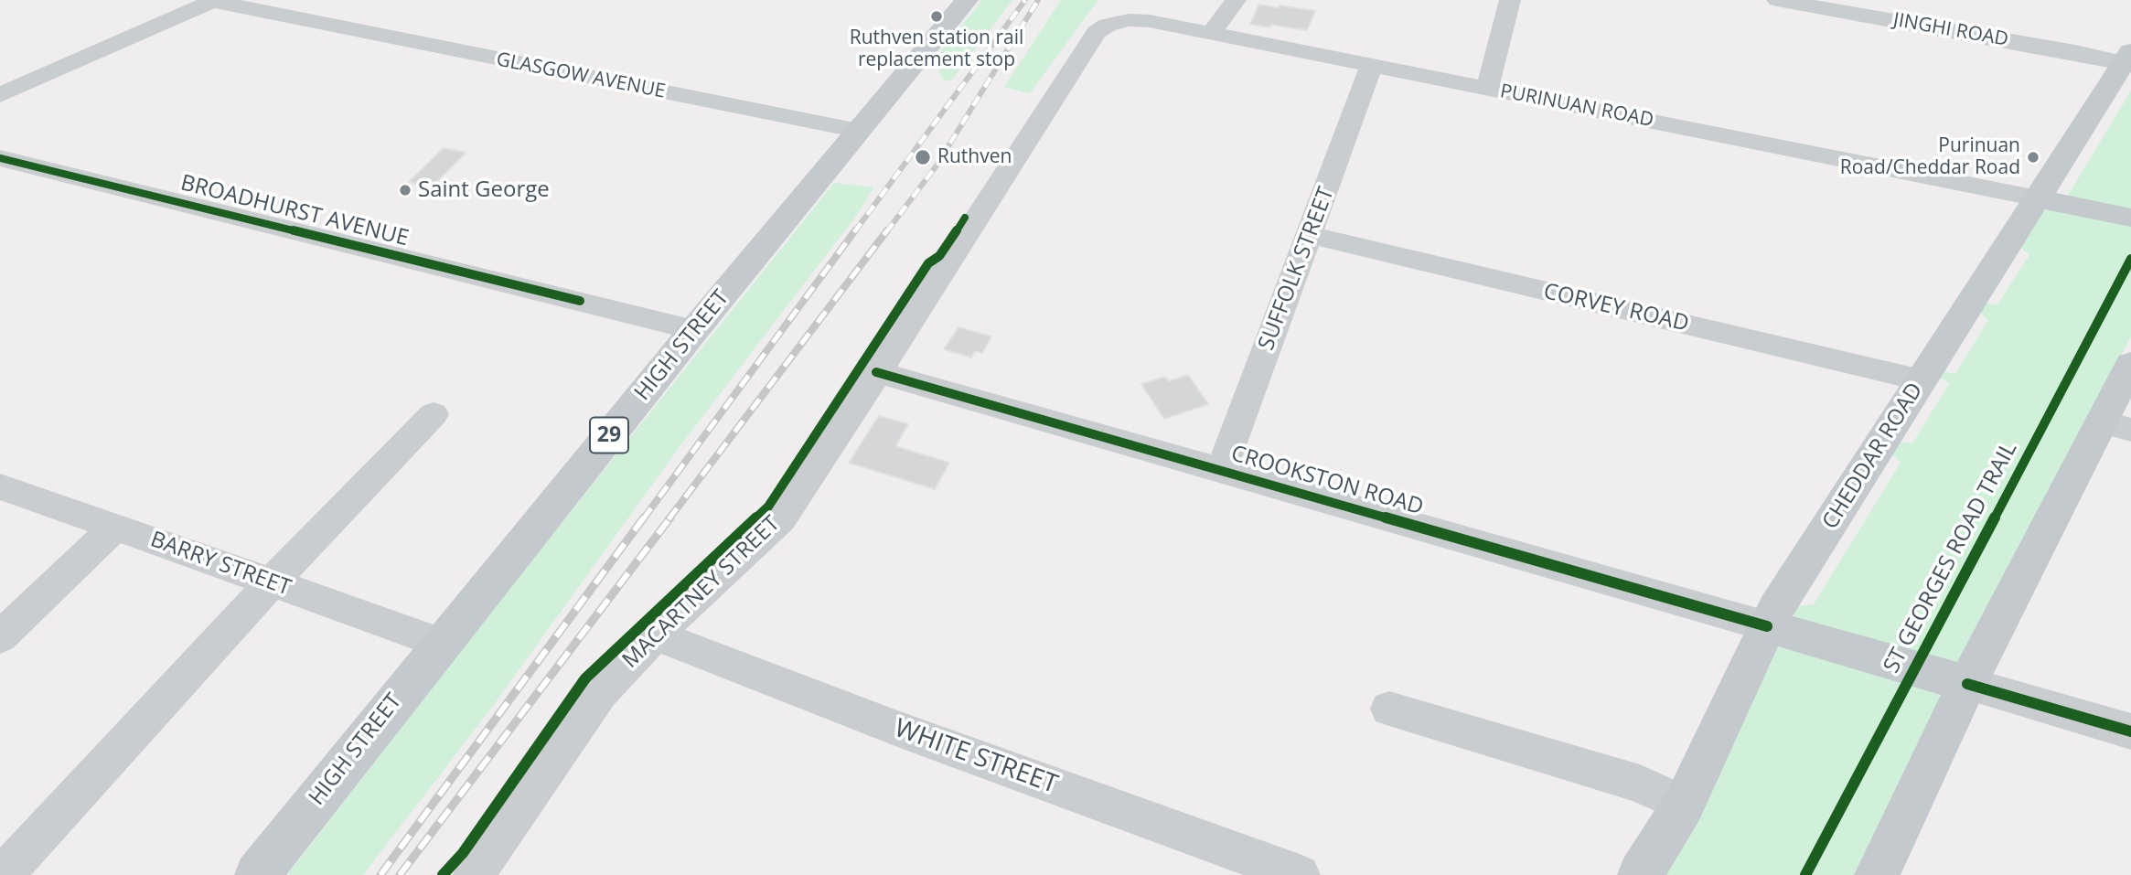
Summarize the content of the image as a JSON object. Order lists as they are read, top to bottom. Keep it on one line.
{"streets":{"main road":["HIGH STREET","29","CHEDDAR ROAD"],"street":["JINGHI ROAD","GLASGOW AVENUE","PURINUAN ROAD","BROADHURST AVENUE","SUFFOLK STREET","CORVEY ROAD","CROOKSTON ROAD","BARRY STREET","MACARTNEY STREET","WHITE STREET"],"cycle path":["ST GEORGES ROAD TRAIL"]},"crossings":[["JINGHI ROAD","CHEDDAR ROAD"],["GLASGOW AVENUE","HIGH STREET"],["PURINUAN ROAD","SUFFOLK STREET"],["PURINUAN ROAD","CHEDDAR ROAD"],["PURINUAN ROAD","MACARTNEY STREET"],["BROADHURST AVENUE","HIGH STREET"],["SUFFOLK STREET","CORVEY ROAD"],["SUFFOLK STREET","CROOKSTON ROAD"],["CORVEY ROAD","CHEDDAR ROAD"],["HIGH STREET","BARRY STREET"],["CHEDDAR ROAD","CROOKSTON ROAD"],["CROOKSTON ROAD","MACARTNEY STREET"],["MACARTNEY STREET","WHITE STREET"]],"places":["Ruthven station rail replacement stop","Ruthven","Purinuan Road/Cheddar Road","Saint George"]}
